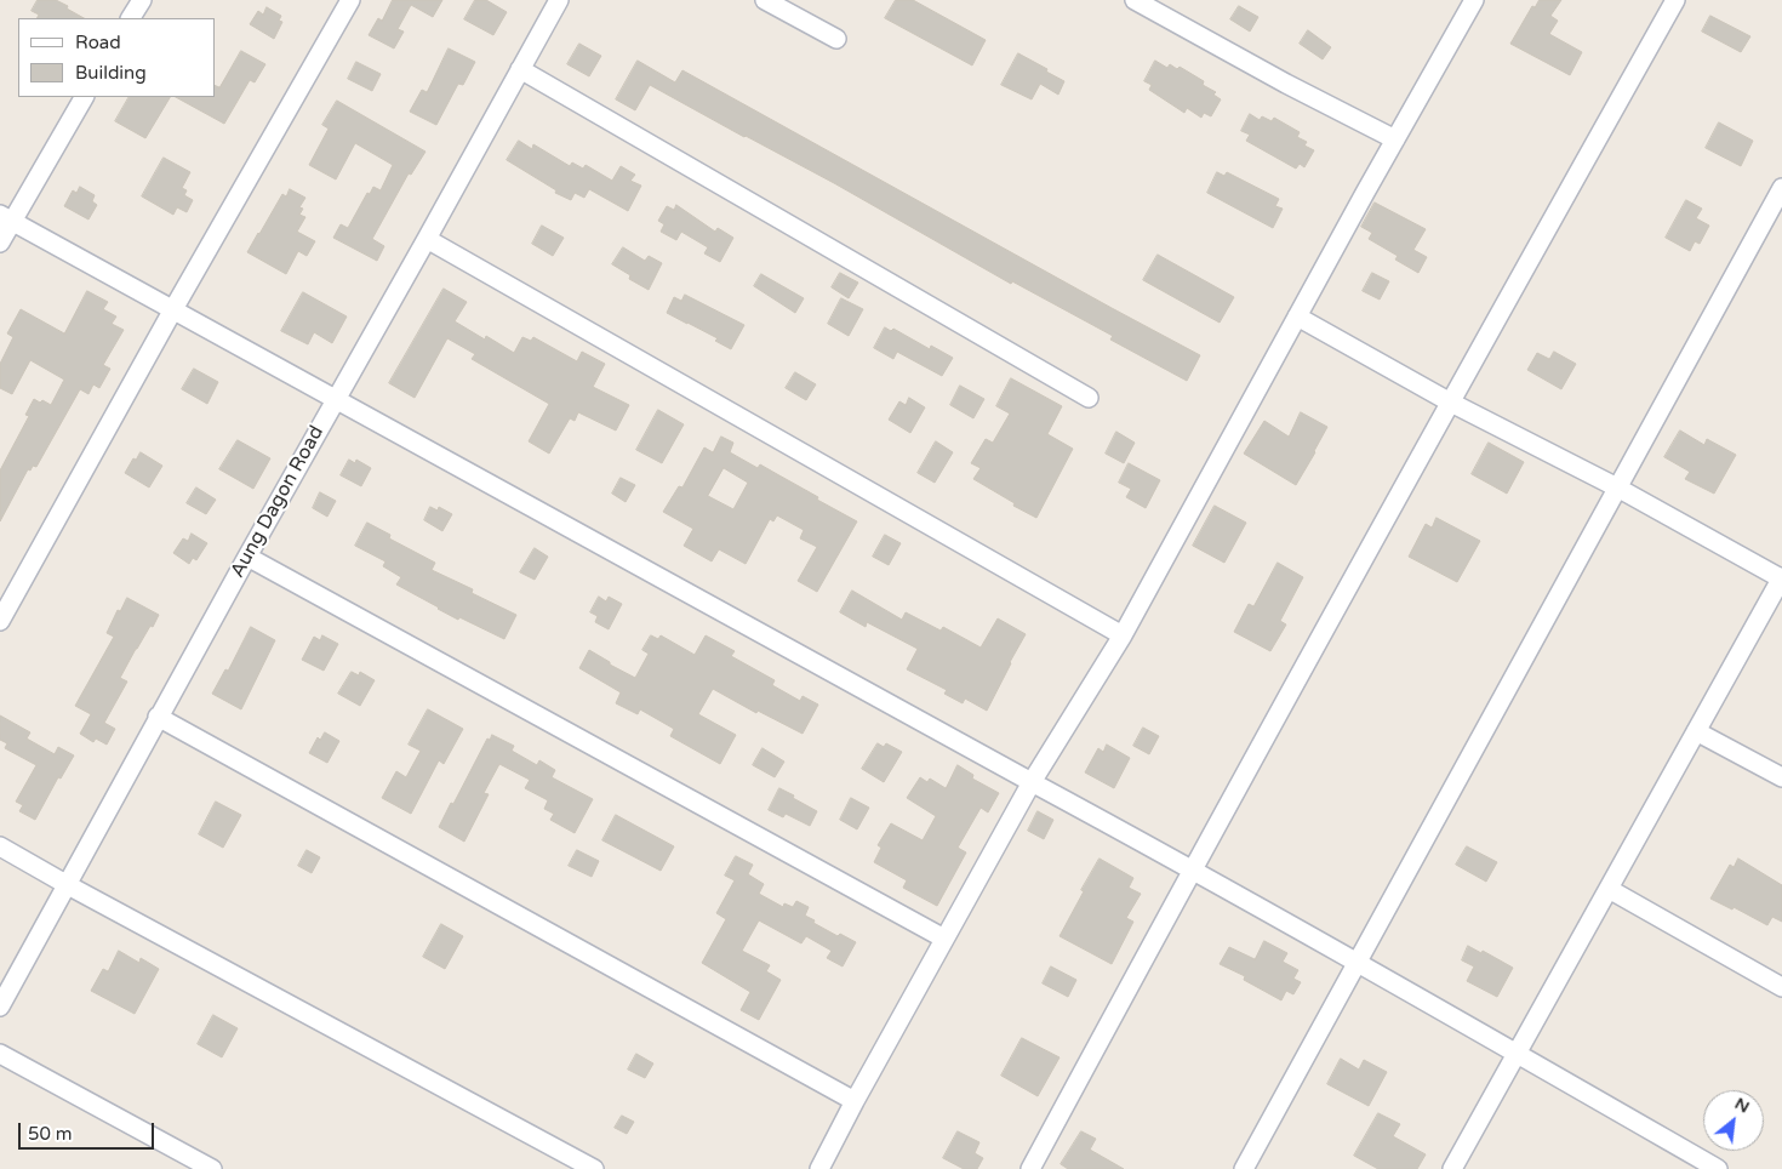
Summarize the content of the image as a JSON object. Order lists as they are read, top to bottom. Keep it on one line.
{"streets":{"street":["Aung Dagon Road"]},"legend":["Road","Building"],"scale_bar":"50 m","north":"top right"}
